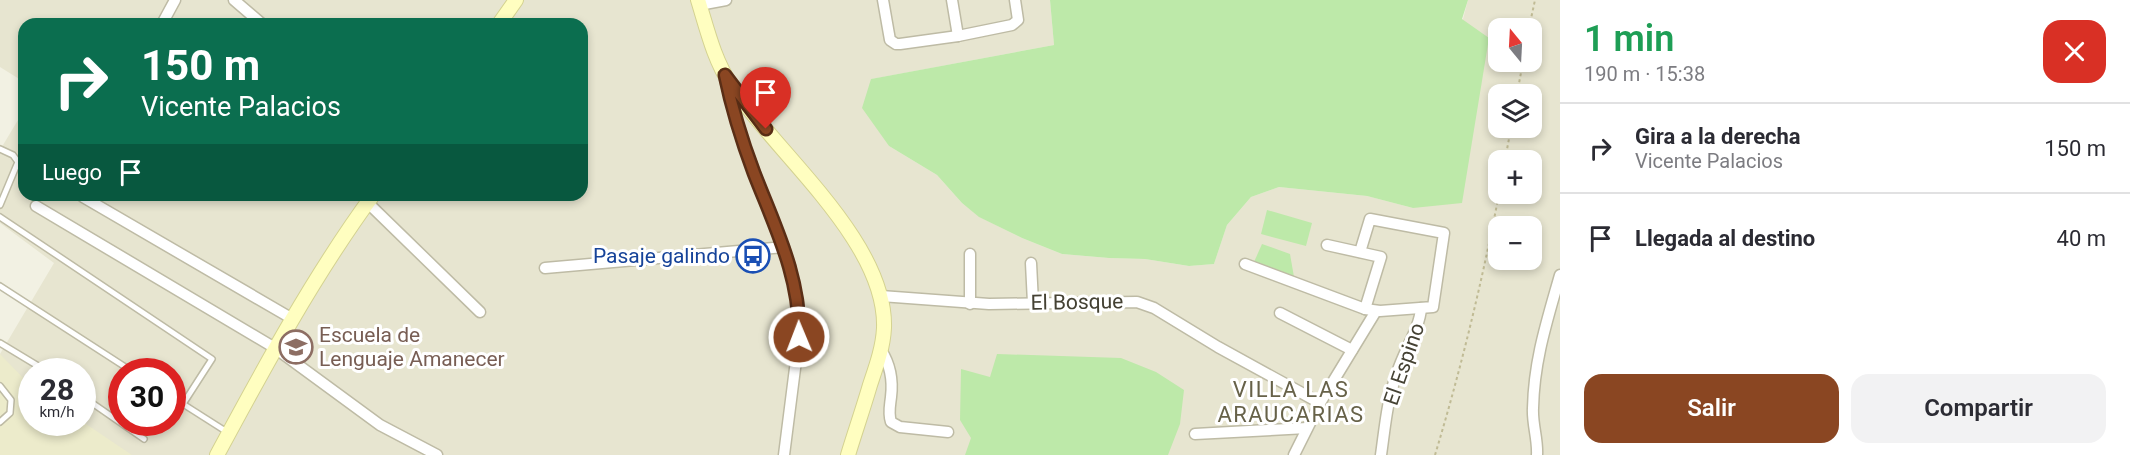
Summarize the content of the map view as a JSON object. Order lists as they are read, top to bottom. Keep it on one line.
{"streets":{"street":["El Bosque","El Espino"]},"districts":["VILLA LAS ARAUCARIAS"],"places":{"bus stop":["Pasaje galindo"],"school or university":["Escuela de Lenguaje Amanecer"]},"north":"top","page":{"heading":["1 min","190 m · 15:38"],"map_buttons":["+","−"],"turn":["150 m","Vicente Palacios"],"list":[{"name":"Gira a la derecha","note":"Vicente Palacios","value":"150 m"},{"name":"Llegada al destino","value":"40 m"}],"then":"Luego","speed":"28 km/h","limit":"30","buttons":["Salir","Compartir"]}}
